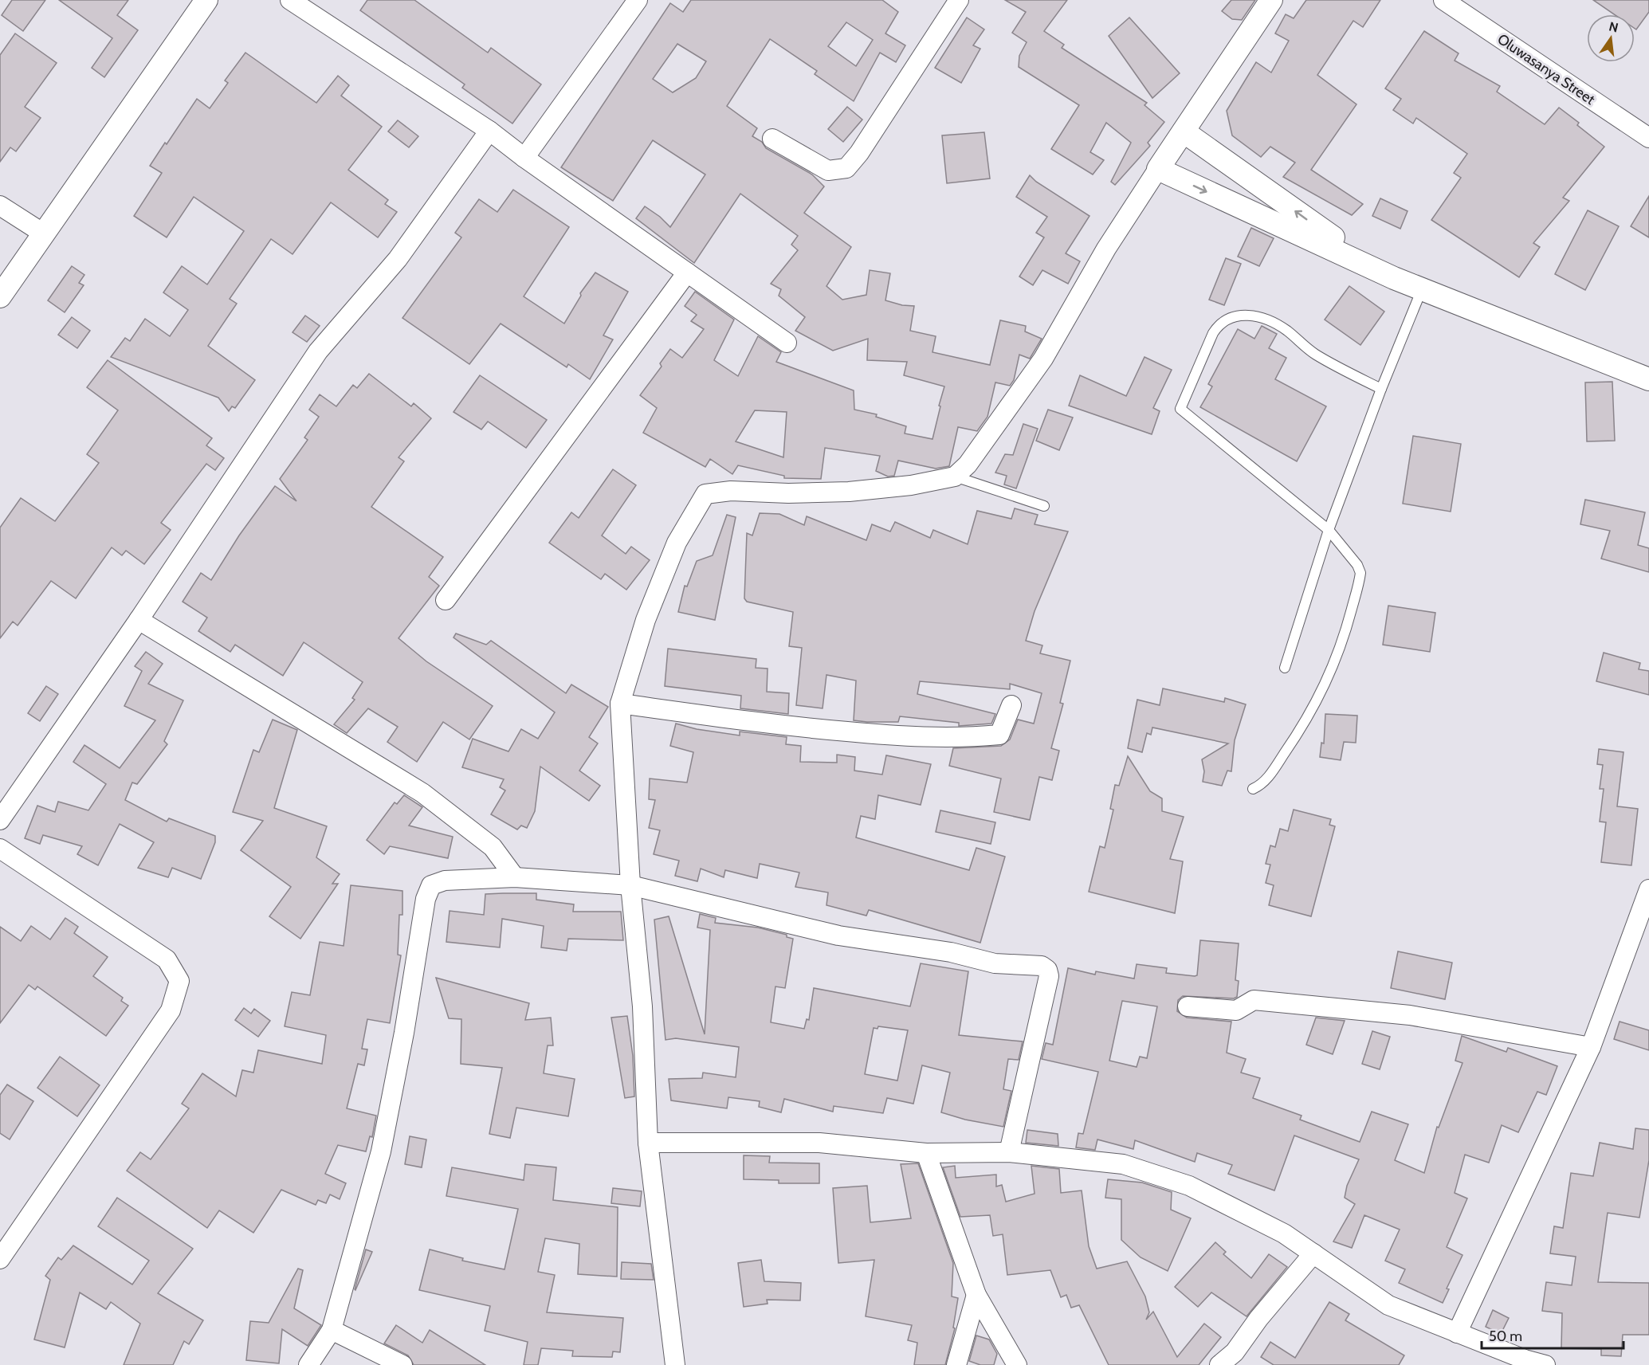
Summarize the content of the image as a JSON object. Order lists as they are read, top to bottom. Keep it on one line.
{"streets":{"street":["Oluwasanya Street"]},"scale_bar":"50 m","north":"top"}
